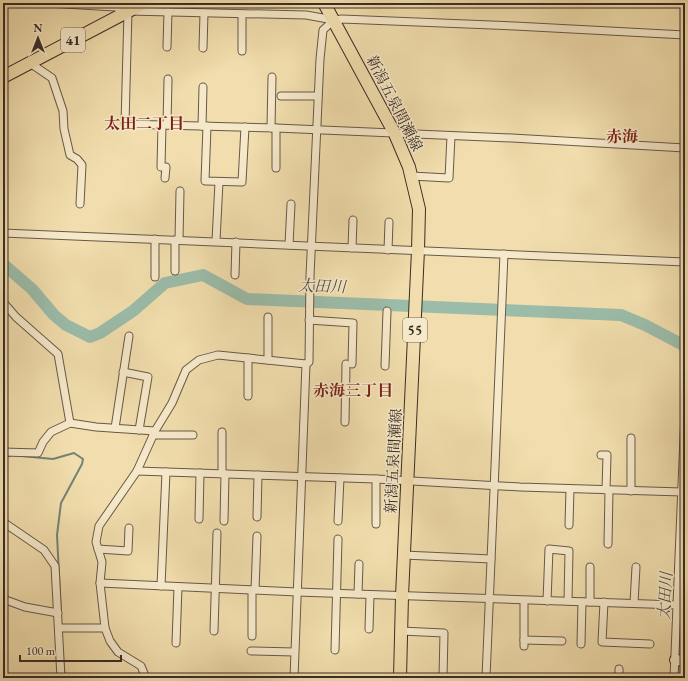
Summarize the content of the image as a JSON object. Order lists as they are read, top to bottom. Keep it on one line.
{"streets":{"main road":["41","新潟五泉間瀬線","55"]},"districts":["太田二丁目","赤海","赤海三丁目"],"water":["太田川"],"scale_bar":"100 m","north":"top"}
